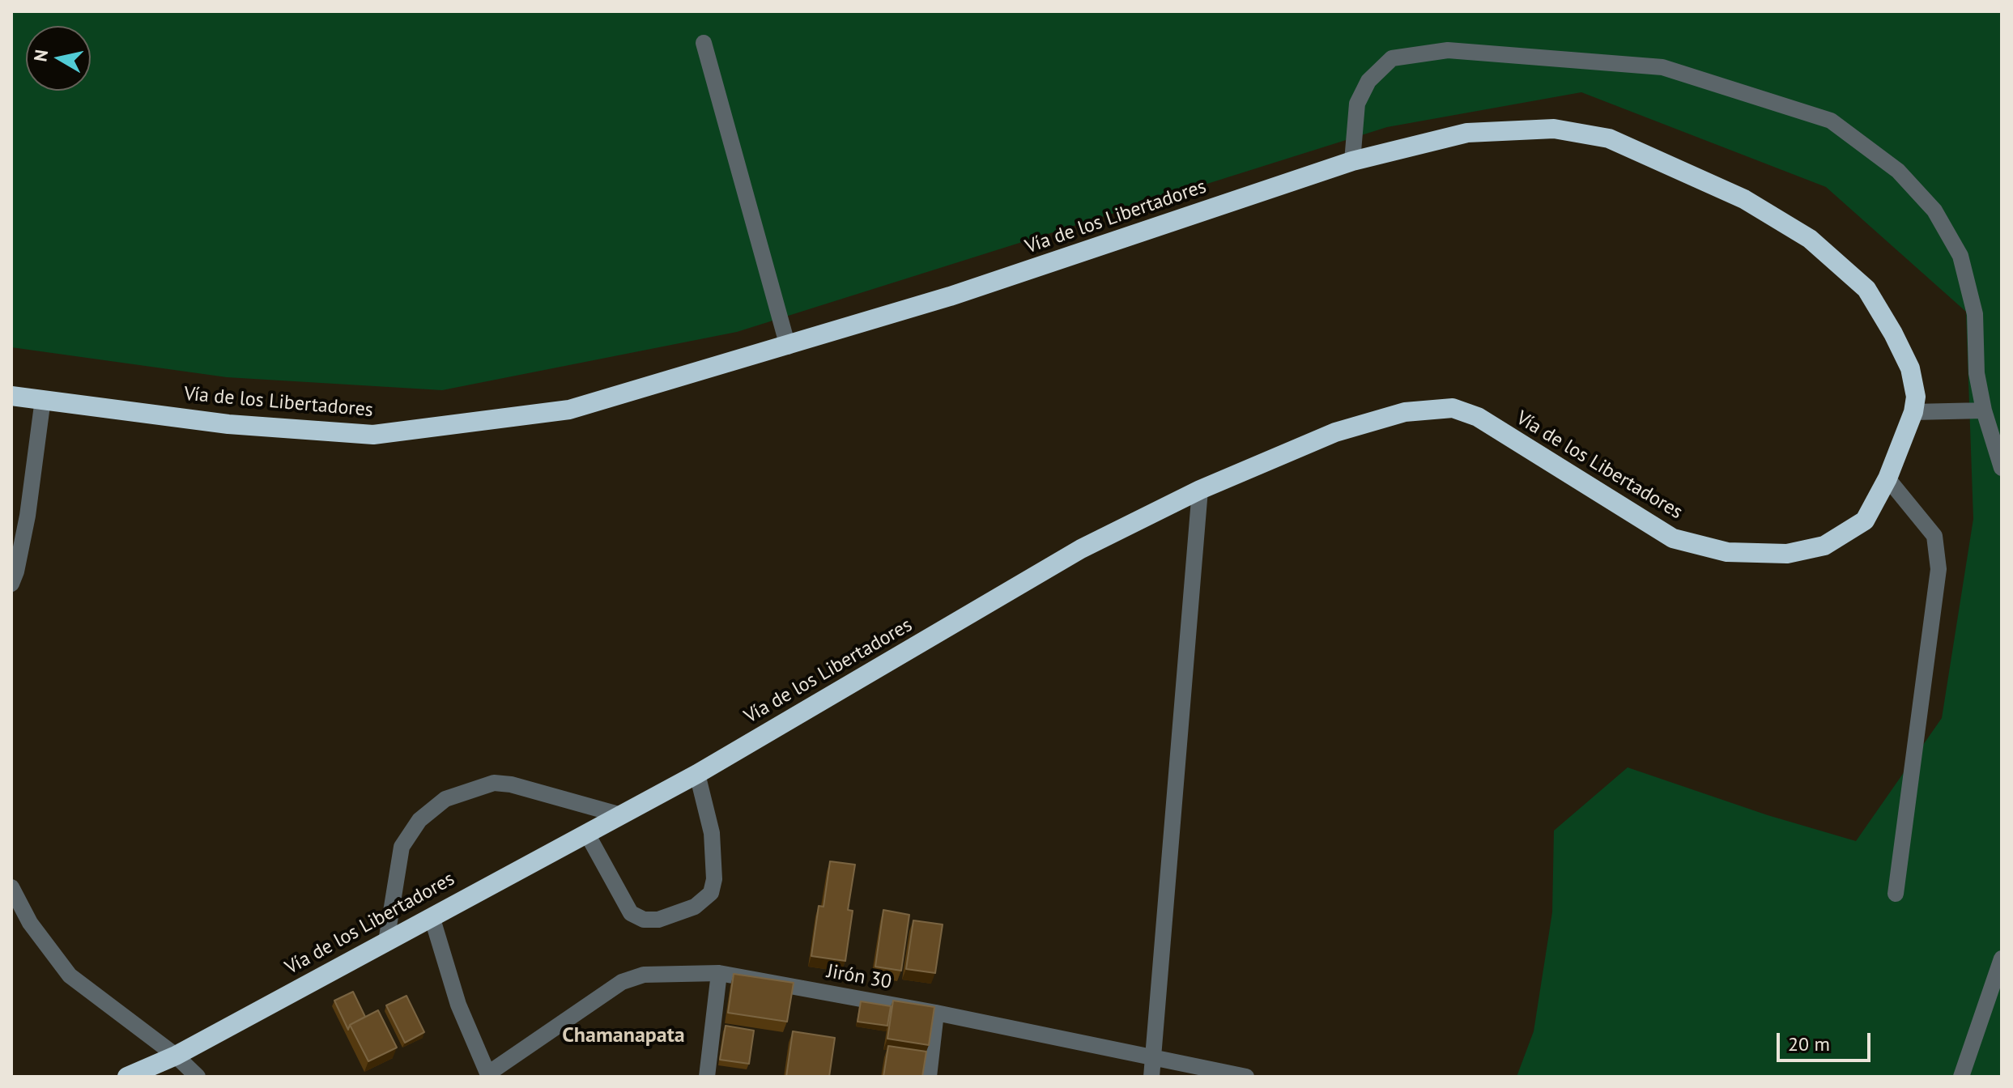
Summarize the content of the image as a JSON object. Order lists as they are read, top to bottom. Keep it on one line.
{"streets":{"highway":["Vía de los Libertadores"],"street":["Jirón 30"]},"districts":["Chamanapata"],"scale_bar":"20 m","north":"left"}
